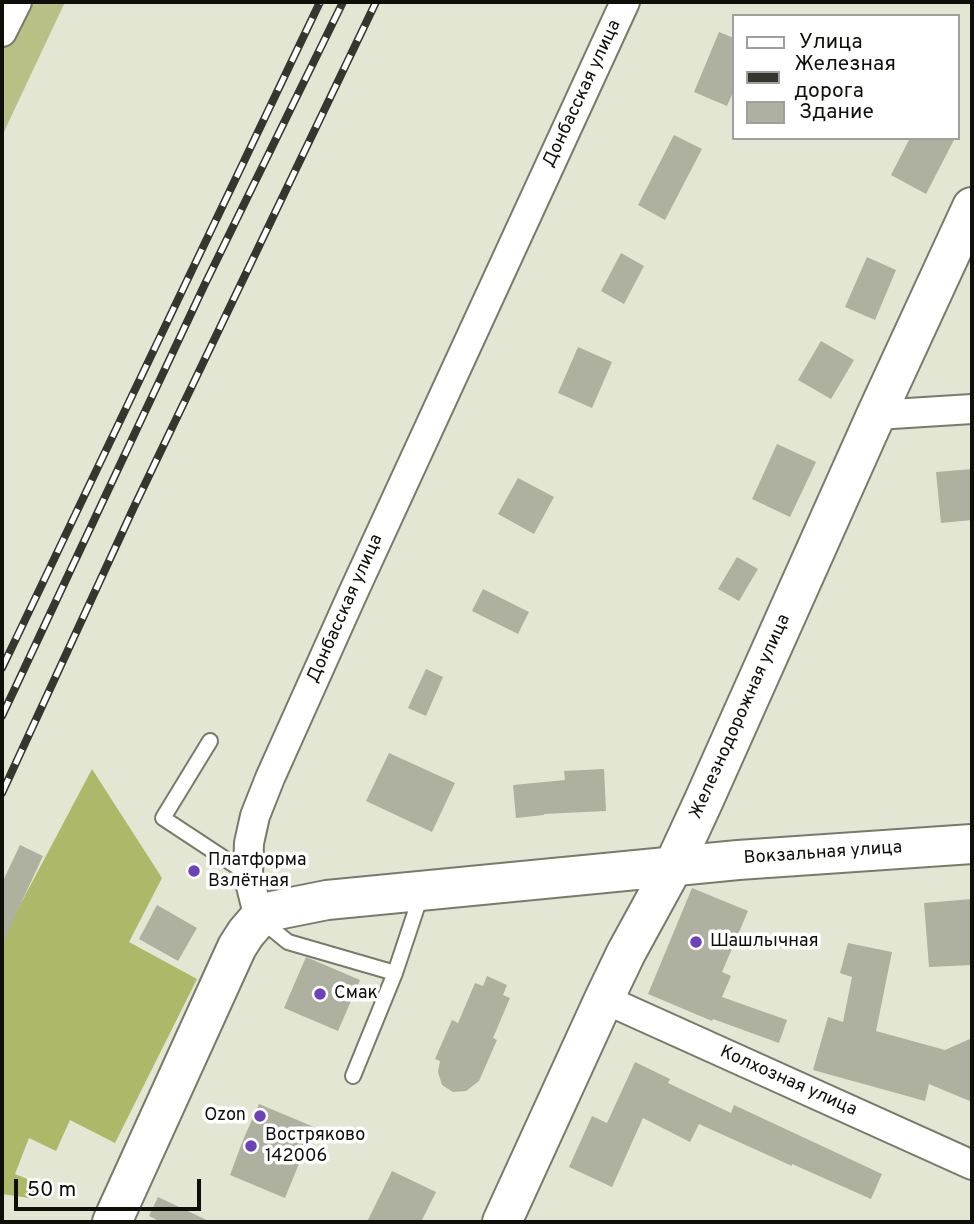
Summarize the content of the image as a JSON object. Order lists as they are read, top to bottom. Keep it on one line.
{"streets":{"street":["Донбасская улица","Железнодорожная улица","Вокзальная улица","Колхозная улица"]},"crossings":[["Донбасская улица","Вокзальная улица"],["Железнодорожная улица","Вокзальная улица"],["Железнодорожная улица","Колхозная улица"]],"places":["Платформа Взлётная","Шашлычная","Смак","Ozon","Востряково 142006"],"legend":["Улица","Железная дорога","Здание"],"scale_bar":"50 m"}
